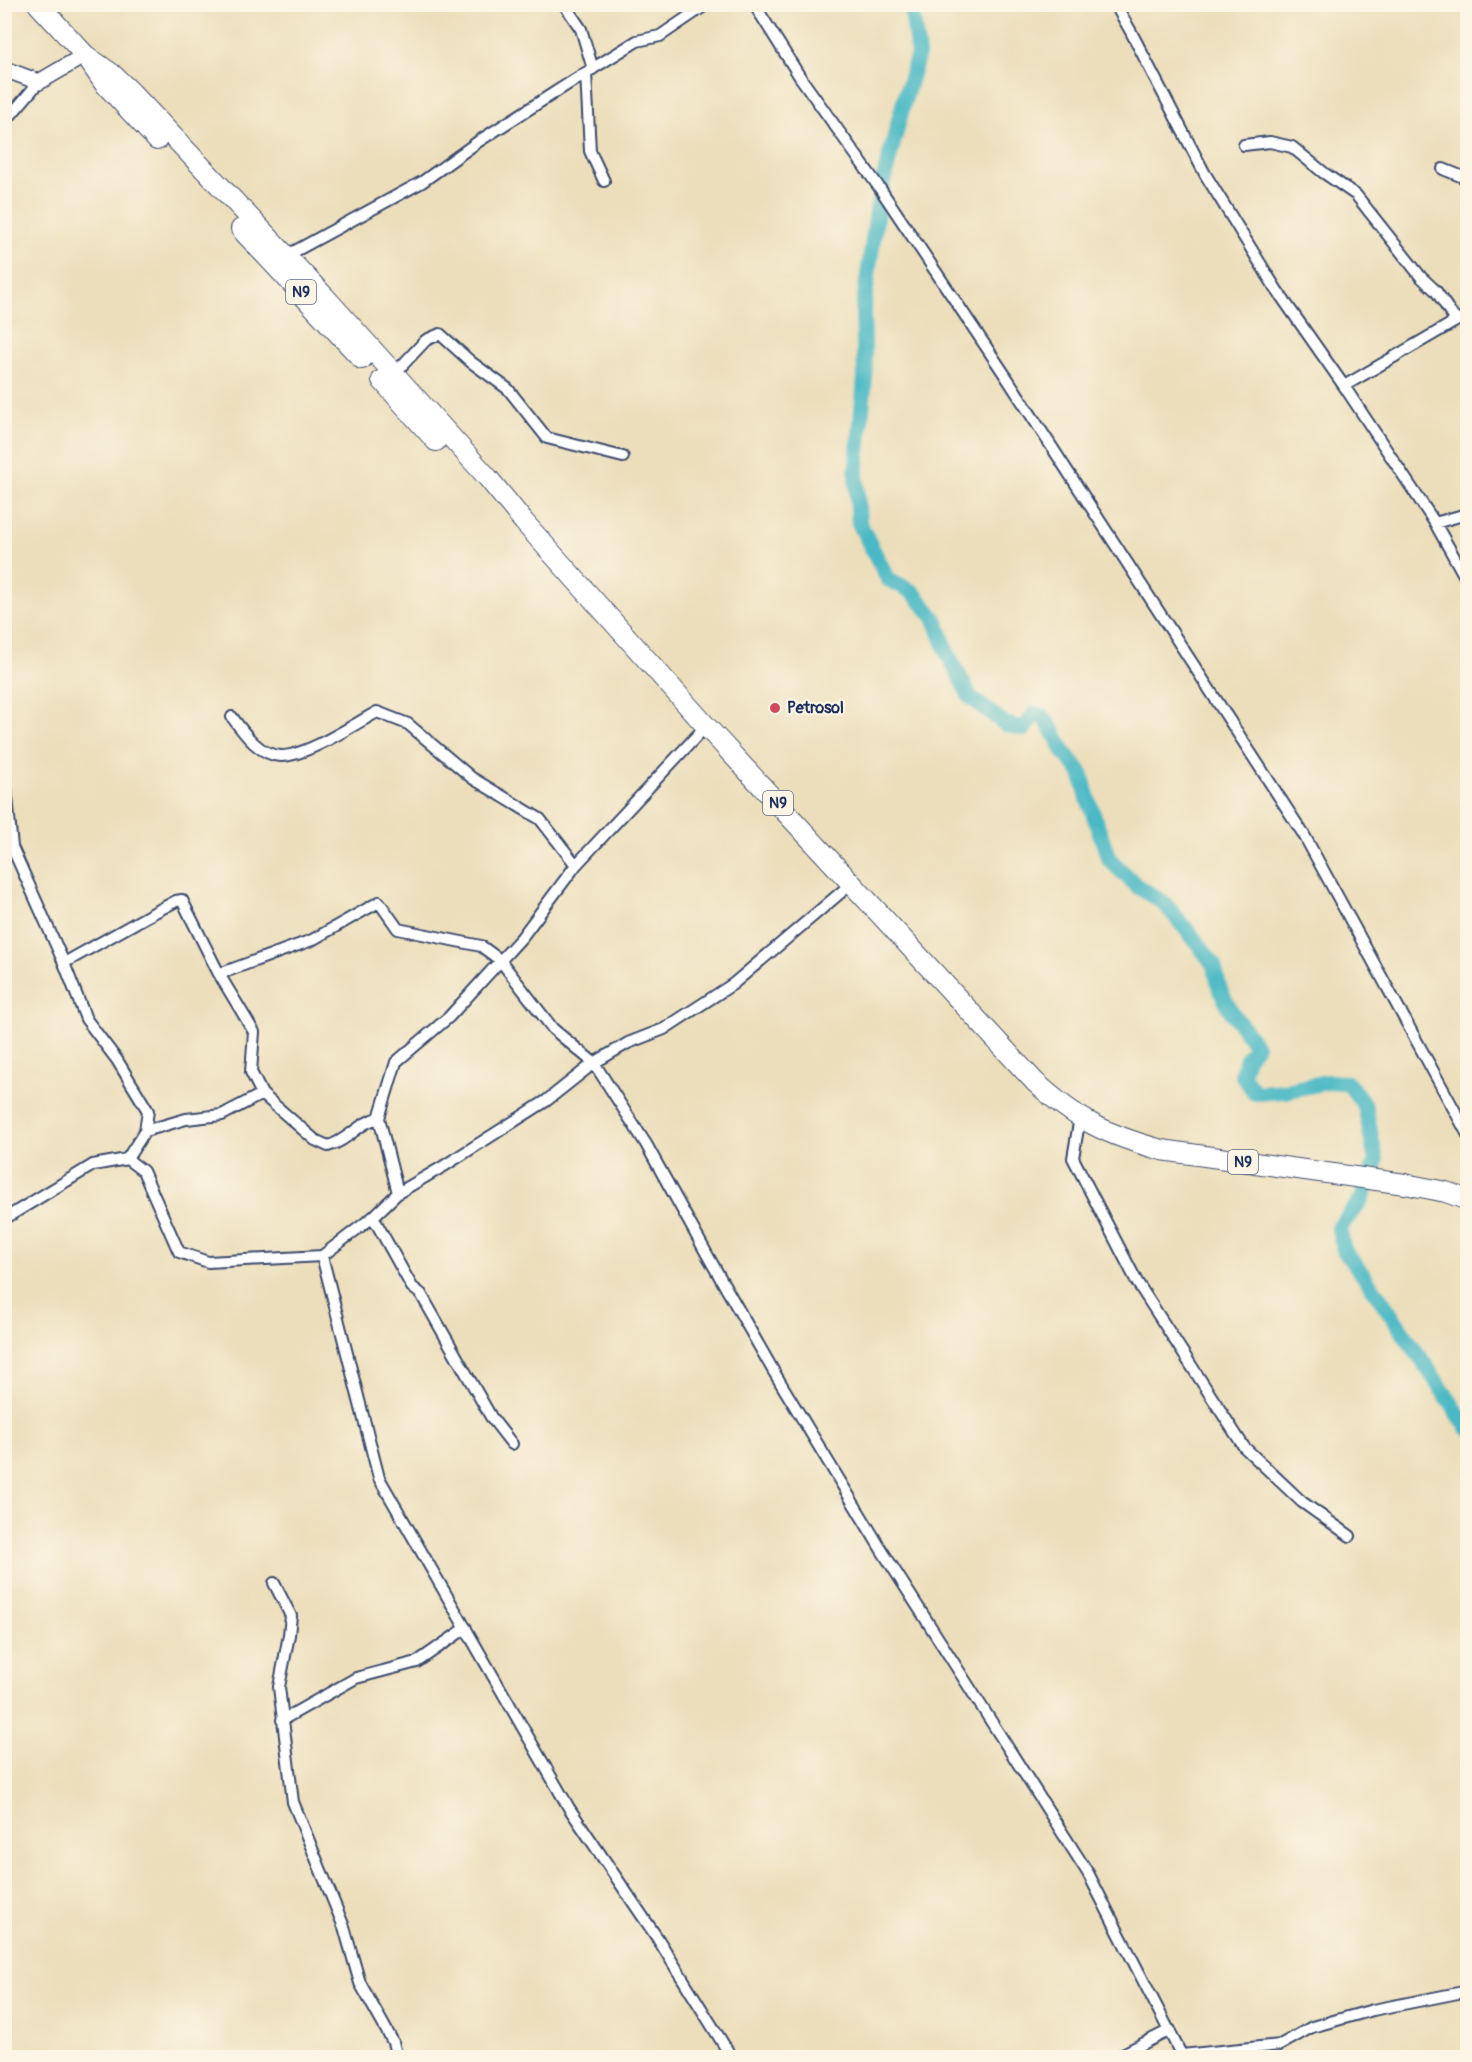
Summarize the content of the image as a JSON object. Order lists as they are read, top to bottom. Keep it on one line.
{"streets":{"highway":["N9"]},"places":["Petrosol"]}
